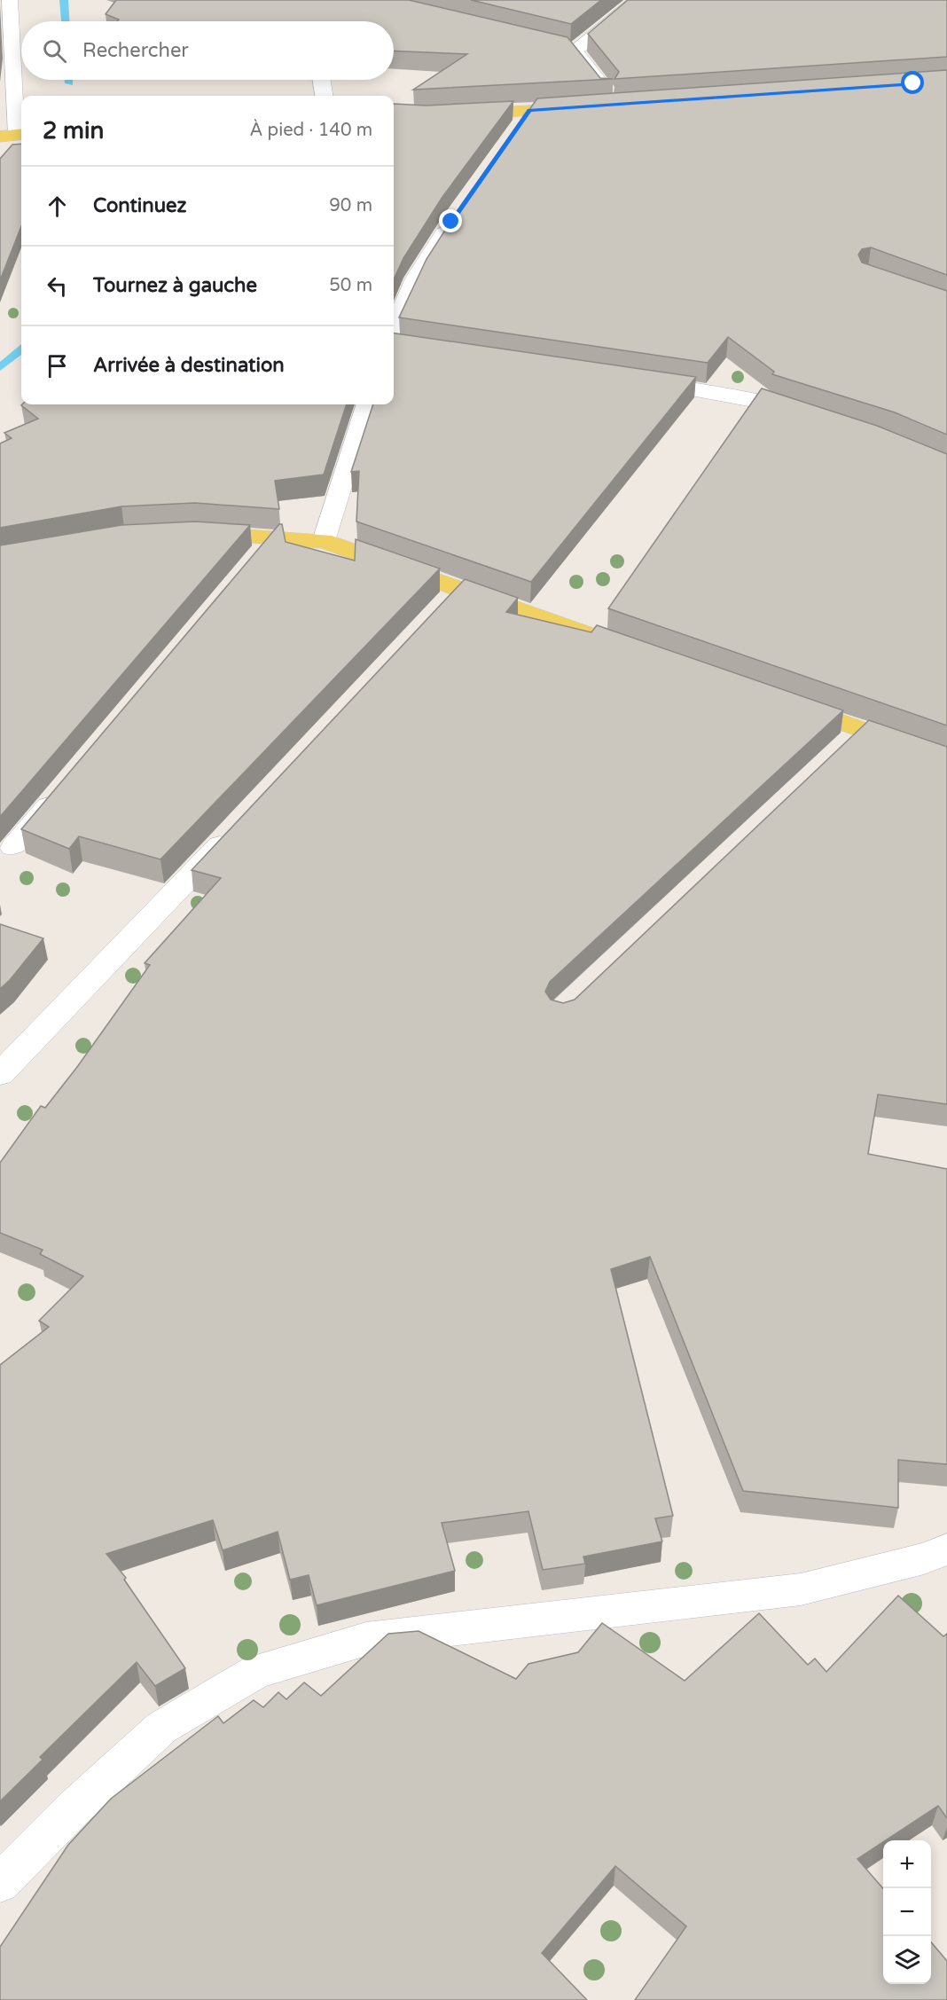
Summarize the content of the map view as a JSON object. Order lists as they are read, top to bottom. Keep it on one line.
{"page":{"search":"Rechercher","heading":["2 min","À pied · 140 m"],"list":[["Continuez","90 m"],["Tournez à gauche","50 m"],"Arrivée à destination"],"map_buttons":["+","−"]}}
